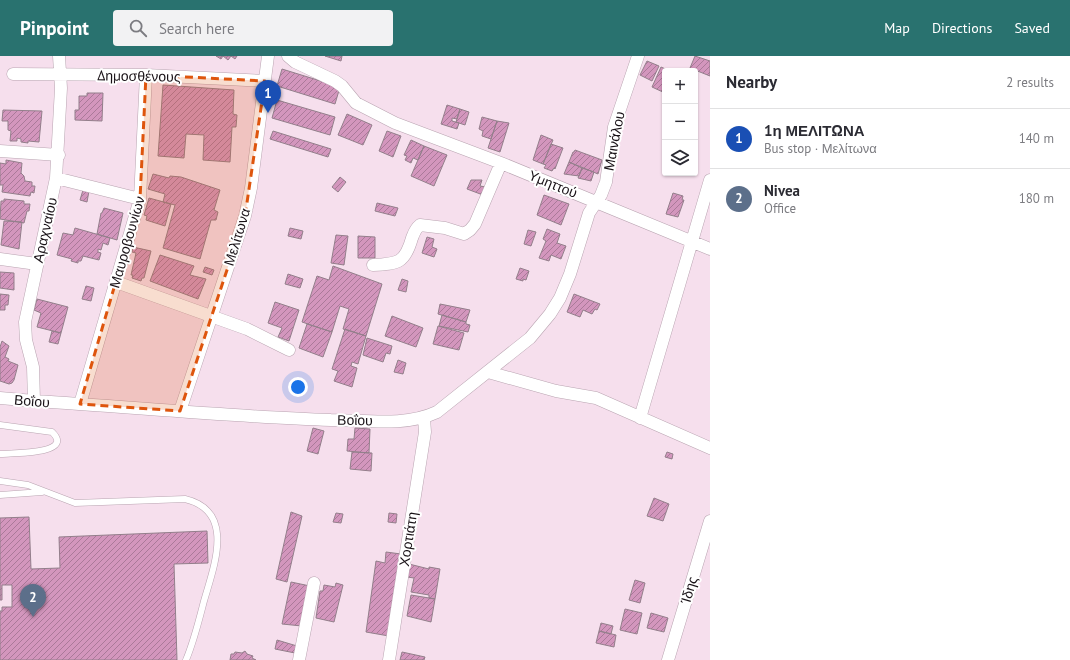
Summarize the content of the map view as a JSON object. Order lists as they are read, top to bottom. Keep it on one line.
{"streets":{"street":["Δημοσθένους","Μαινάλου","Υμηττού","Αραχναίου","Μελίτωνα","Μαυροβουνίων","Βοΐου","Χορτιάτη","Ίδης"]},"crossings":[["Δημοσθένους","Αραχναίου"],["Δημοσθένους","Μελίτωνα"],["Δημοσθένους","Μαυροβουνίων"],["Μαινάλου","Υμηττού"],["Μαινάλου","Βοΐου"],["Υμηττού","Βοΐου"],["Αραχναίου","Βοΐου"],["Μελίτωνα","Βοΐου"],["Μαυροβουνίων","Βοΐου"],["Βοΐου","Χορτιάτη"]],"page":{"header":"Pinpoint","search":"Search here","nav":["Map","Directions","Saved"],"heading":["Nearby","2 results"],"map_buttons":["+","−"],"pins":["1","2"],"list":[{"mark":"1","name":"1η ΜΕΛΙΤΩΝΑ","note":"Bus stop · Μελίτωνα","value":"140 m"},{"mark":"2","name":"Nivea","note":"Office","value":"180 m"}]}}
